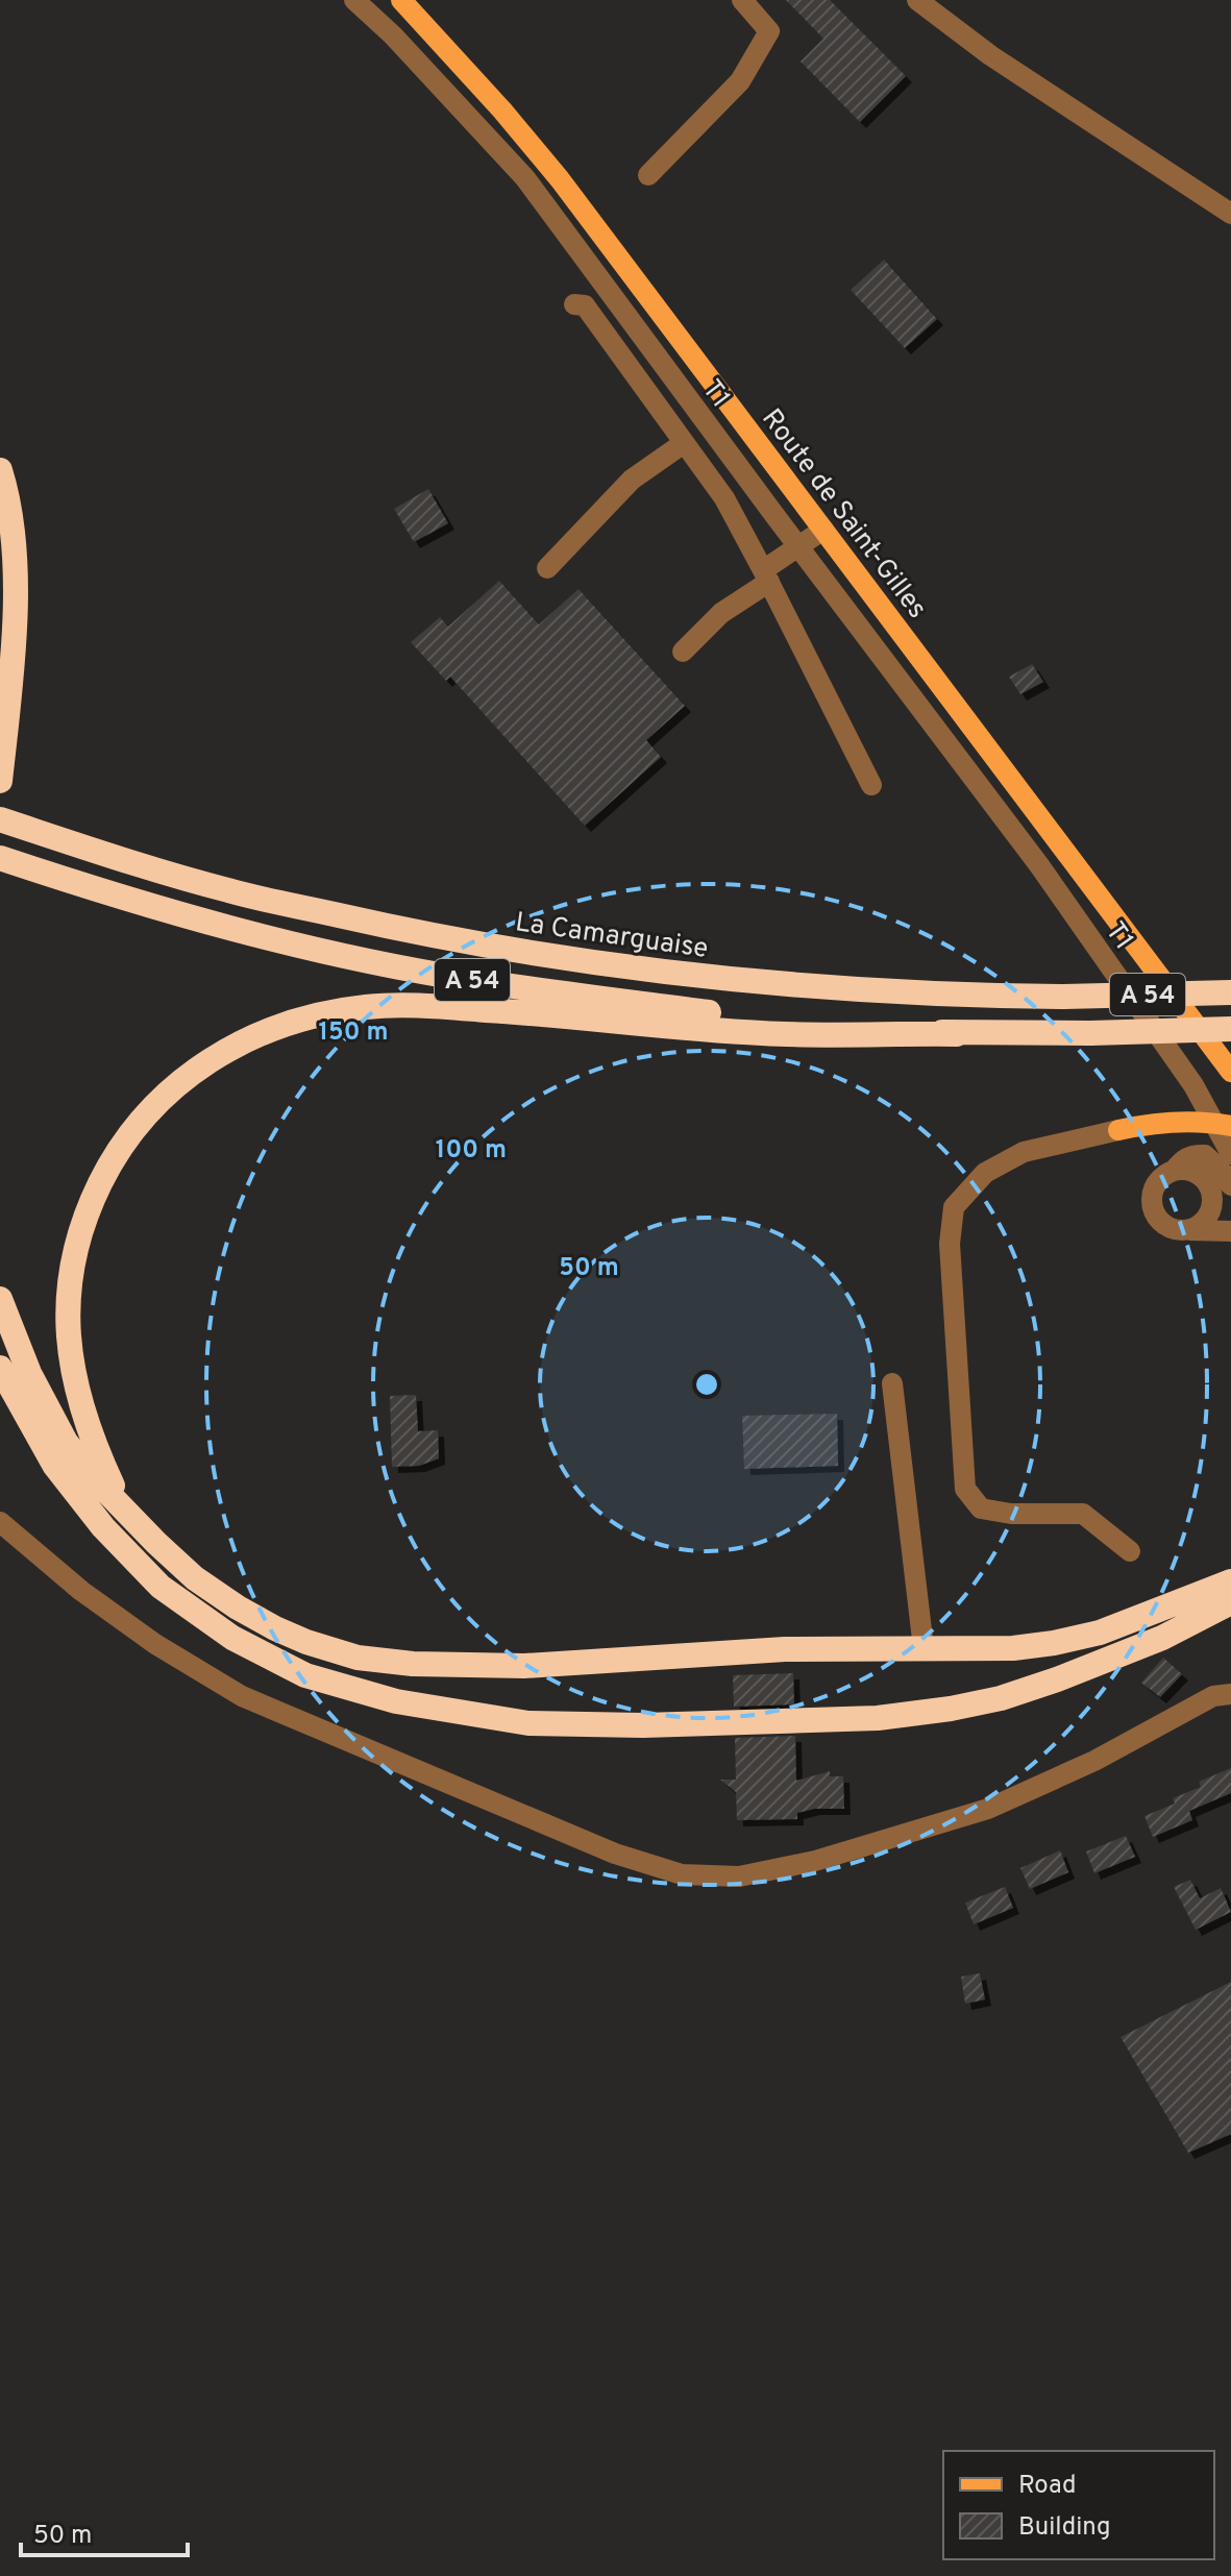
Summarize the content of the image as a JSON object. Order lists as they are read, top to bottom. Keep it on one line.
{"streets":{"highway":["La Camarguaise","A 54"],"main road":["Route de Saint-Gilles"],"street":["T1"]},"legend":["Road","Building"],"scale_bar":"50 m","rings":["150 m","100 m","50 m"]}
